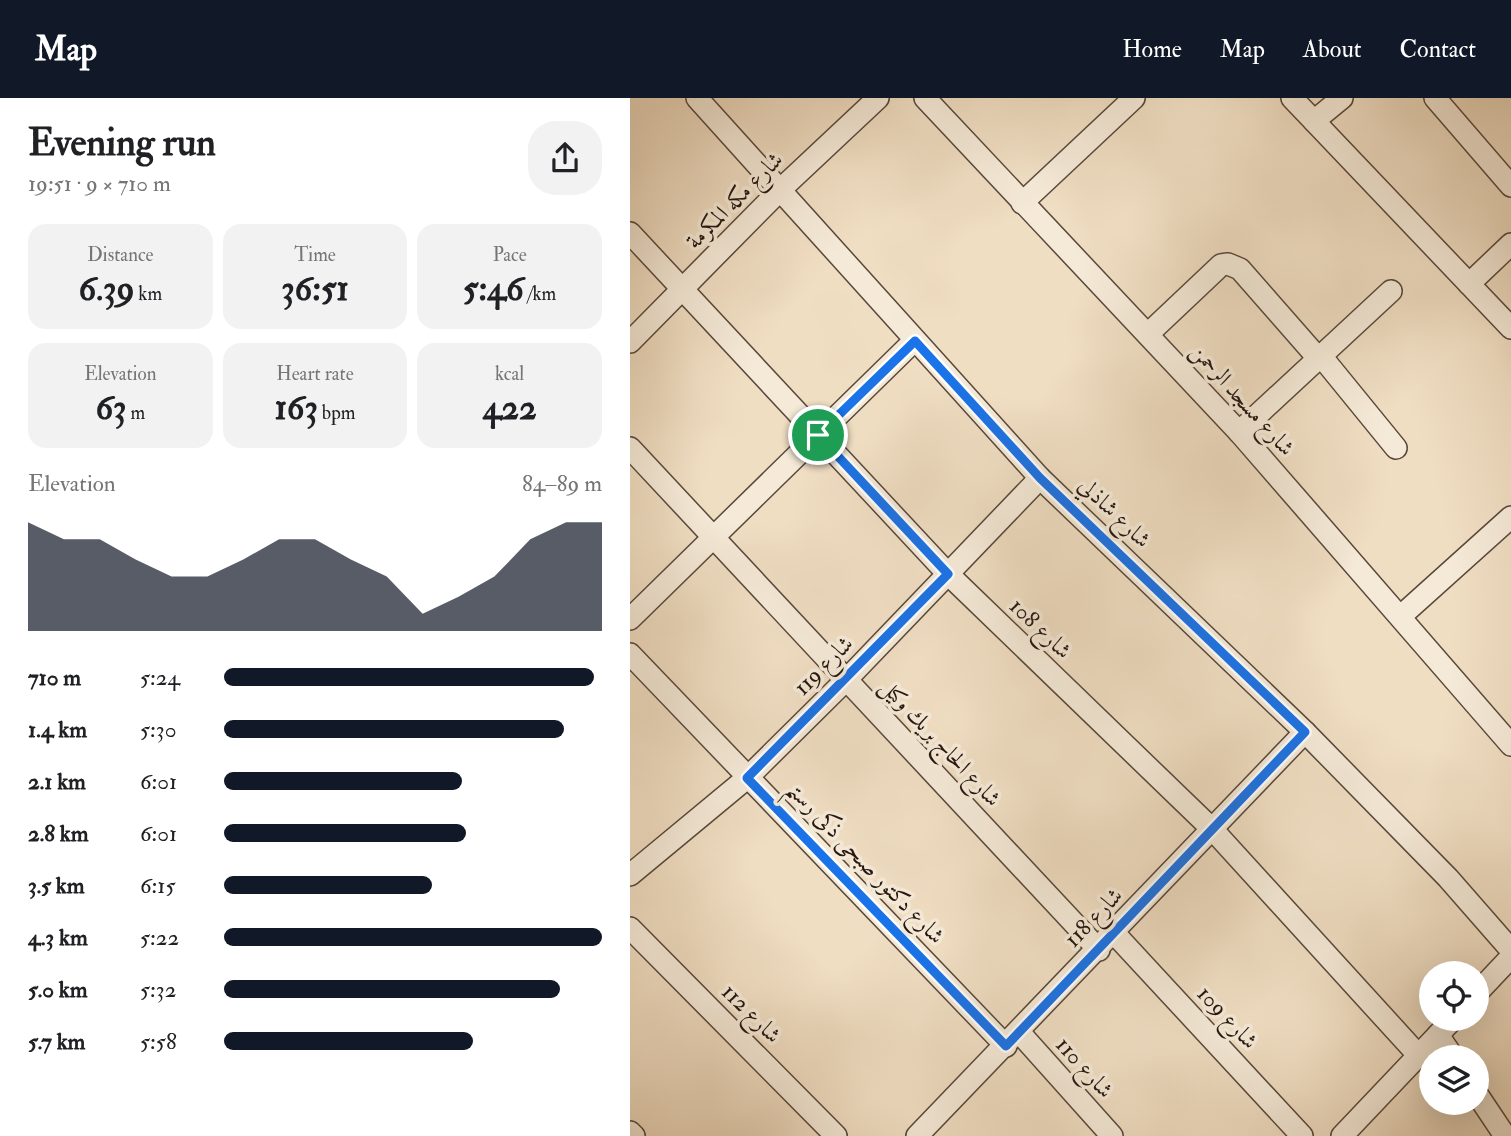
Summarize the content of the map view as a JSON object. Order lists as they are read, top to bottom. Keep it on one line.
{"streets":{"street":["شارع مكه المكرمة","شارع مسجد الرحمن","شارع شاذلي","شارع 108","شارع 119","شارع الحاج بريك وكيل","شارع دكتور صبحى ذكى رستم","شارع 118","شارع 112","شارع 109","شارع 110"]},"crossings":[["شارع مكه المكرمة","شارع شاذلي"],["شارع مكه المكرمة","شارع 108"],["شارع شاذلي","شارع 119"],["شارع شاذلي","شارع 118"],["شارع 108","شارع 119"],["شارع 108","شارع 118"],["شارع 119","شارع الحاج بريك وكيل"],["شارع 119","شارع دكتور صبحى ذكى رستم"],["شارع الحاج بريك وكيل","شارع 118"],["شارع دكتور صبحى ذكى رستم","شارع 118"],["شارع دكتور صبحى ذكى رستم","شارع 110"],["شارع 118","شارع 109"],["شارع 118","شارع 110"]],"page":{"header":"Map","nav":["Home","Map","About","Contact"],"heading":["Evening run","19:51 · 9 × 710 m"],"stats":[["Distance","6.39 km"],["Time","36:51"],["Pace","5:46 /km"],["Elevation","63 m"],["Heart rate","163 bpm"],["kcal","422"]],"chart":["Elevation","84–89 m"],"list":[{"name":"710 m","note":"5:24"},{"name":"1.4 km","note":"5:30"},{"name":"2.1 km","note":"6:01"},{"name":"2.8 km","note":"6:01"},{"name":"3.5 km","note":"6:15"},{"name":"4.3 km","note":"5:22"},{"name":"5.0 km","note":"5:32"},{"name":"5.7 km","note":"5:58"}]}}
